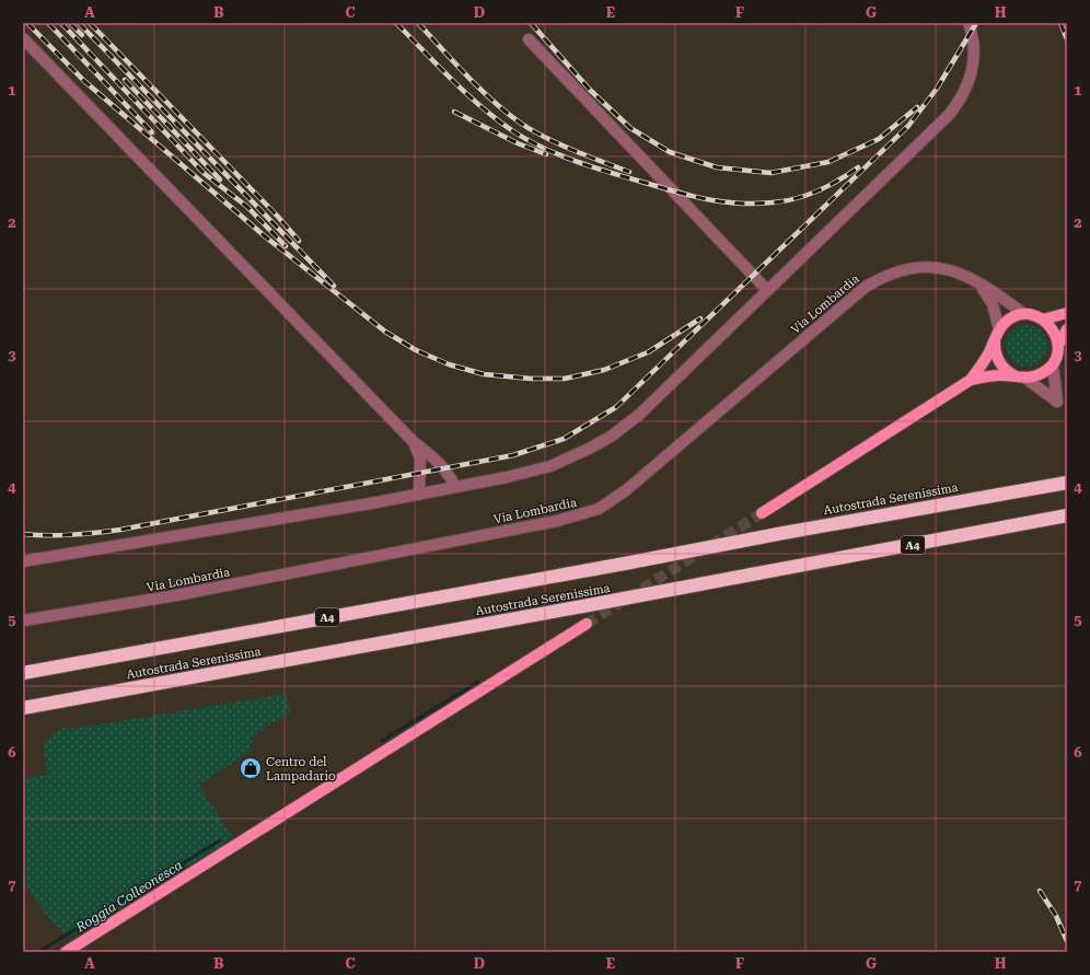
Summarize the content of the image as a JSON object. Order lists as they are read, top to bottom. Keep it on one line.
{"streets":{"highway":["Autostrada Serenissima","A4"],"street":["Via Lombardia"]},"water":["Roggia Colleonesca"],"places":{"shop":["Centro del Lampadario"]},"grid":{"columns":["A","B","C","D","E","F","G","H"],"rows":["1","2","3","4","5","6","7"]}}
